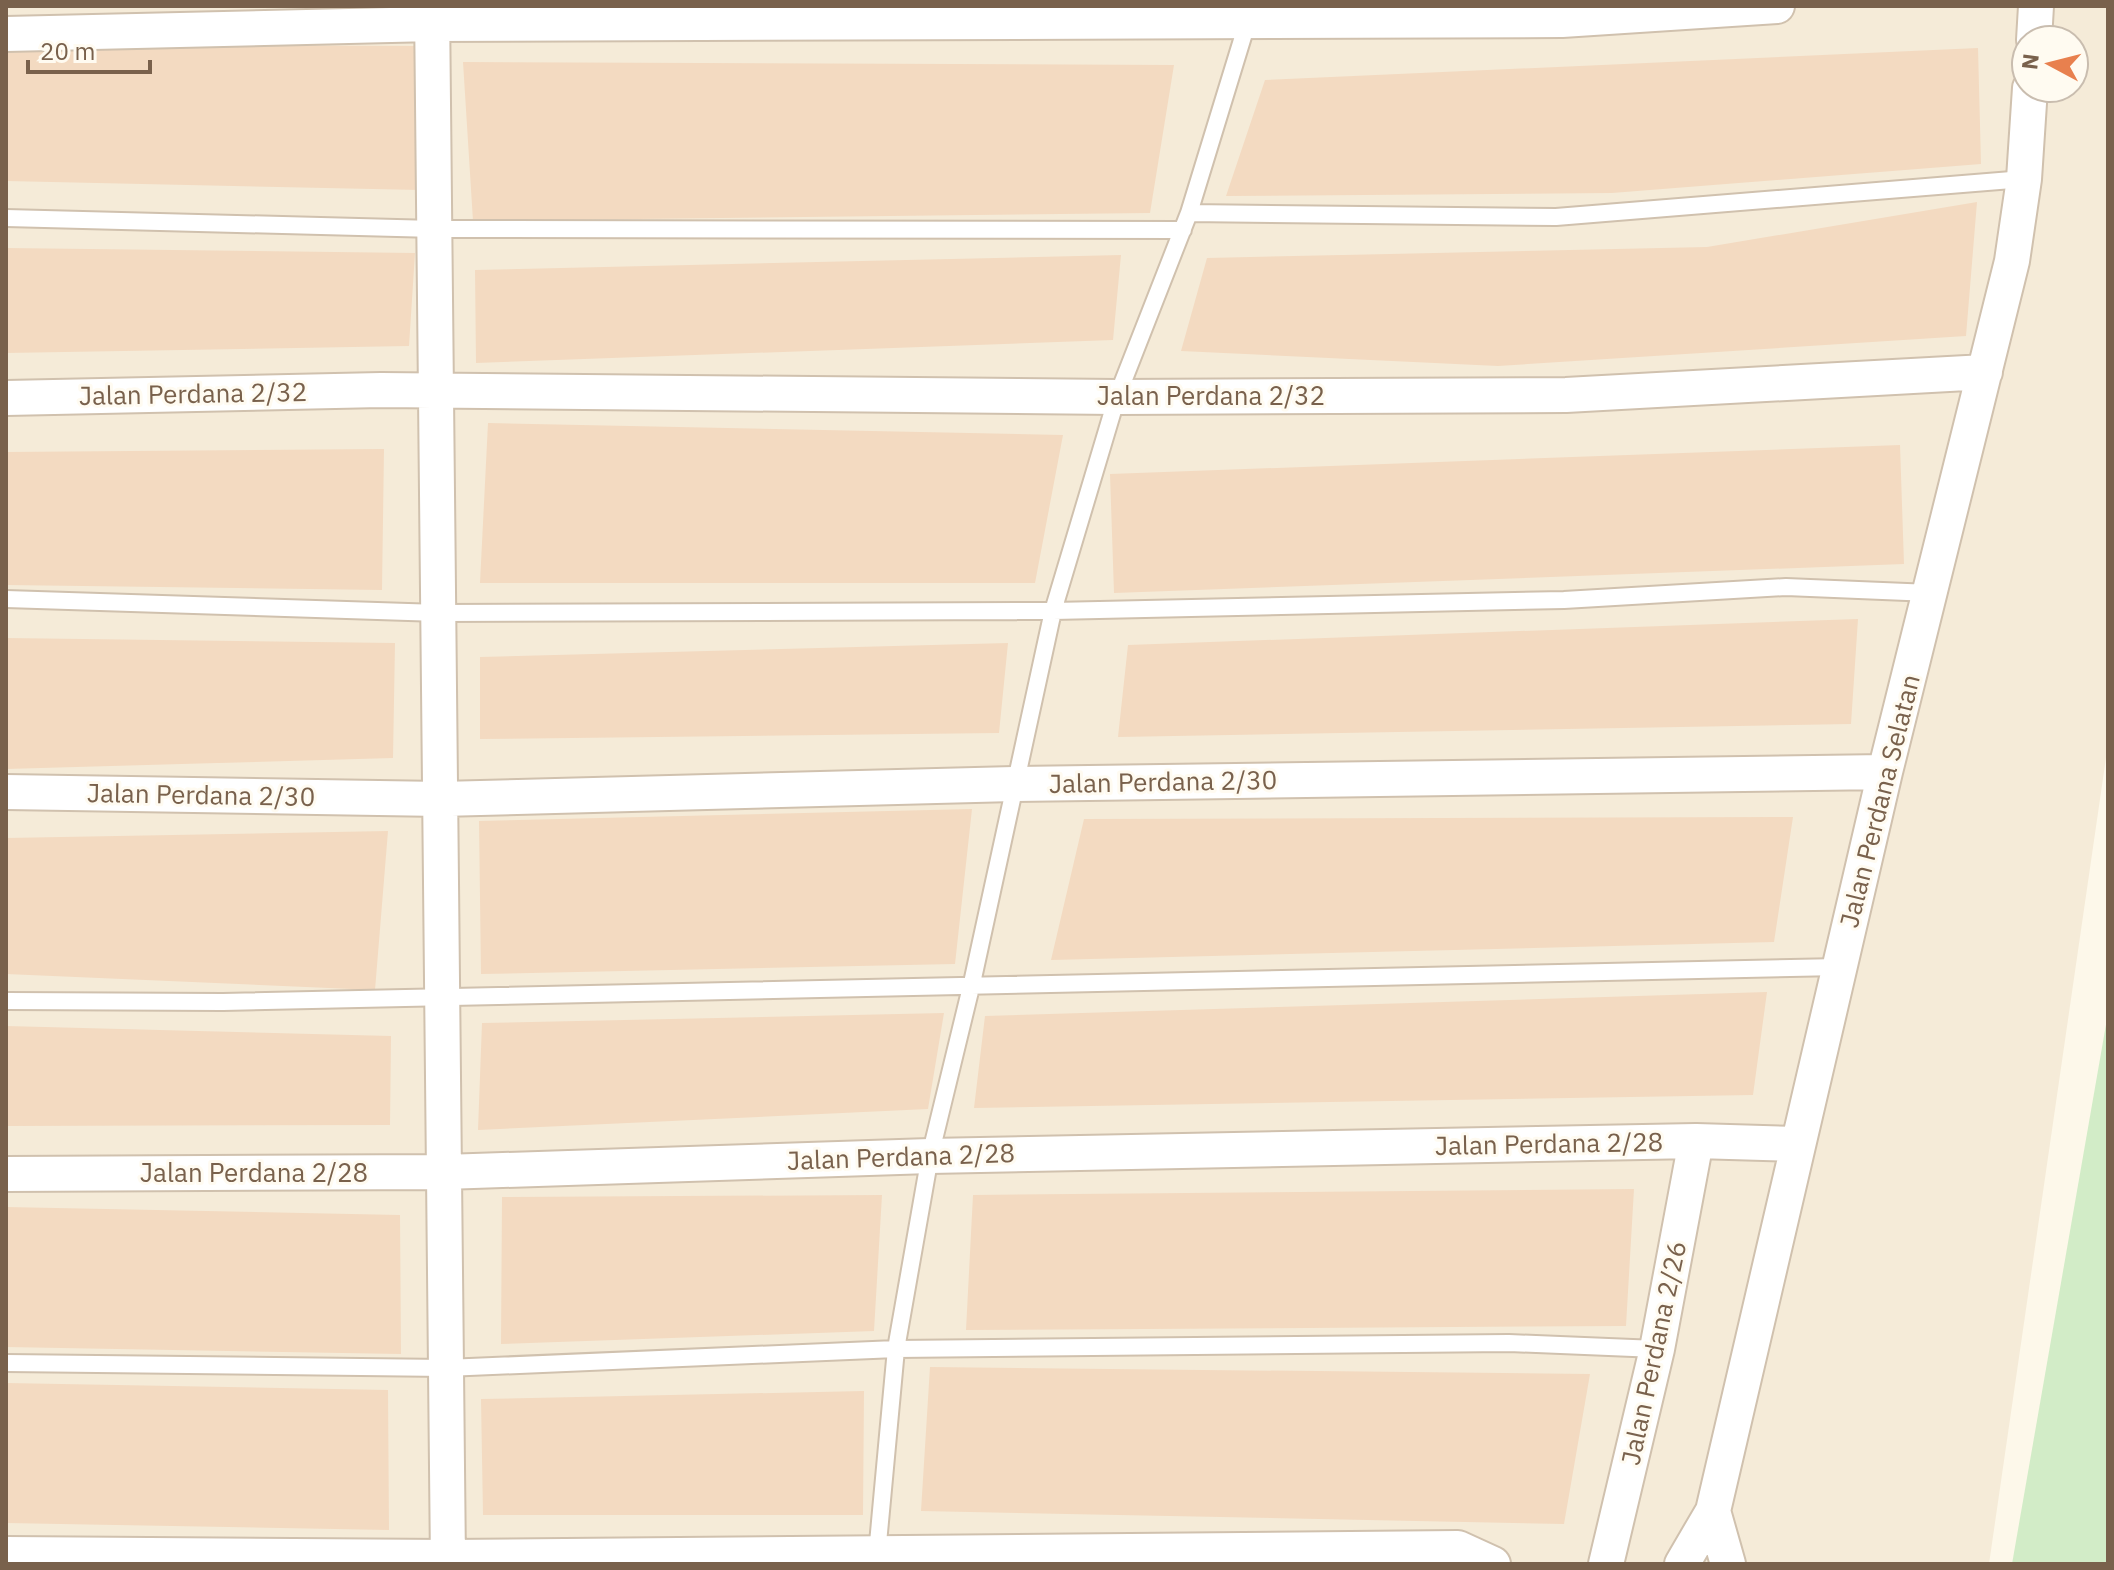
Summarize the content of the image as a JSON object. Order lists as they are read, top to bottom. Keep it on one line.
{"streets":{"street":["Jalan Perdana 2/32","Jalan Perdana 2/30","Jalan Perdana Selatan","Jalan Perdana 2/28","Jalan Perdana 2/26"]},"crossings":[["Jalan Perdana 2/32","Jalan Perdana Selatan"],["Jalan Perdana 2/30","Jalan Perdana Selatan"],["Jalan Perdana Selatan","Jalan Perdana 2/28"],["Jalan Perdana 2/28","Jalan Perdana 2/26"]],"scale_bar":"20 m","north":"left"}
